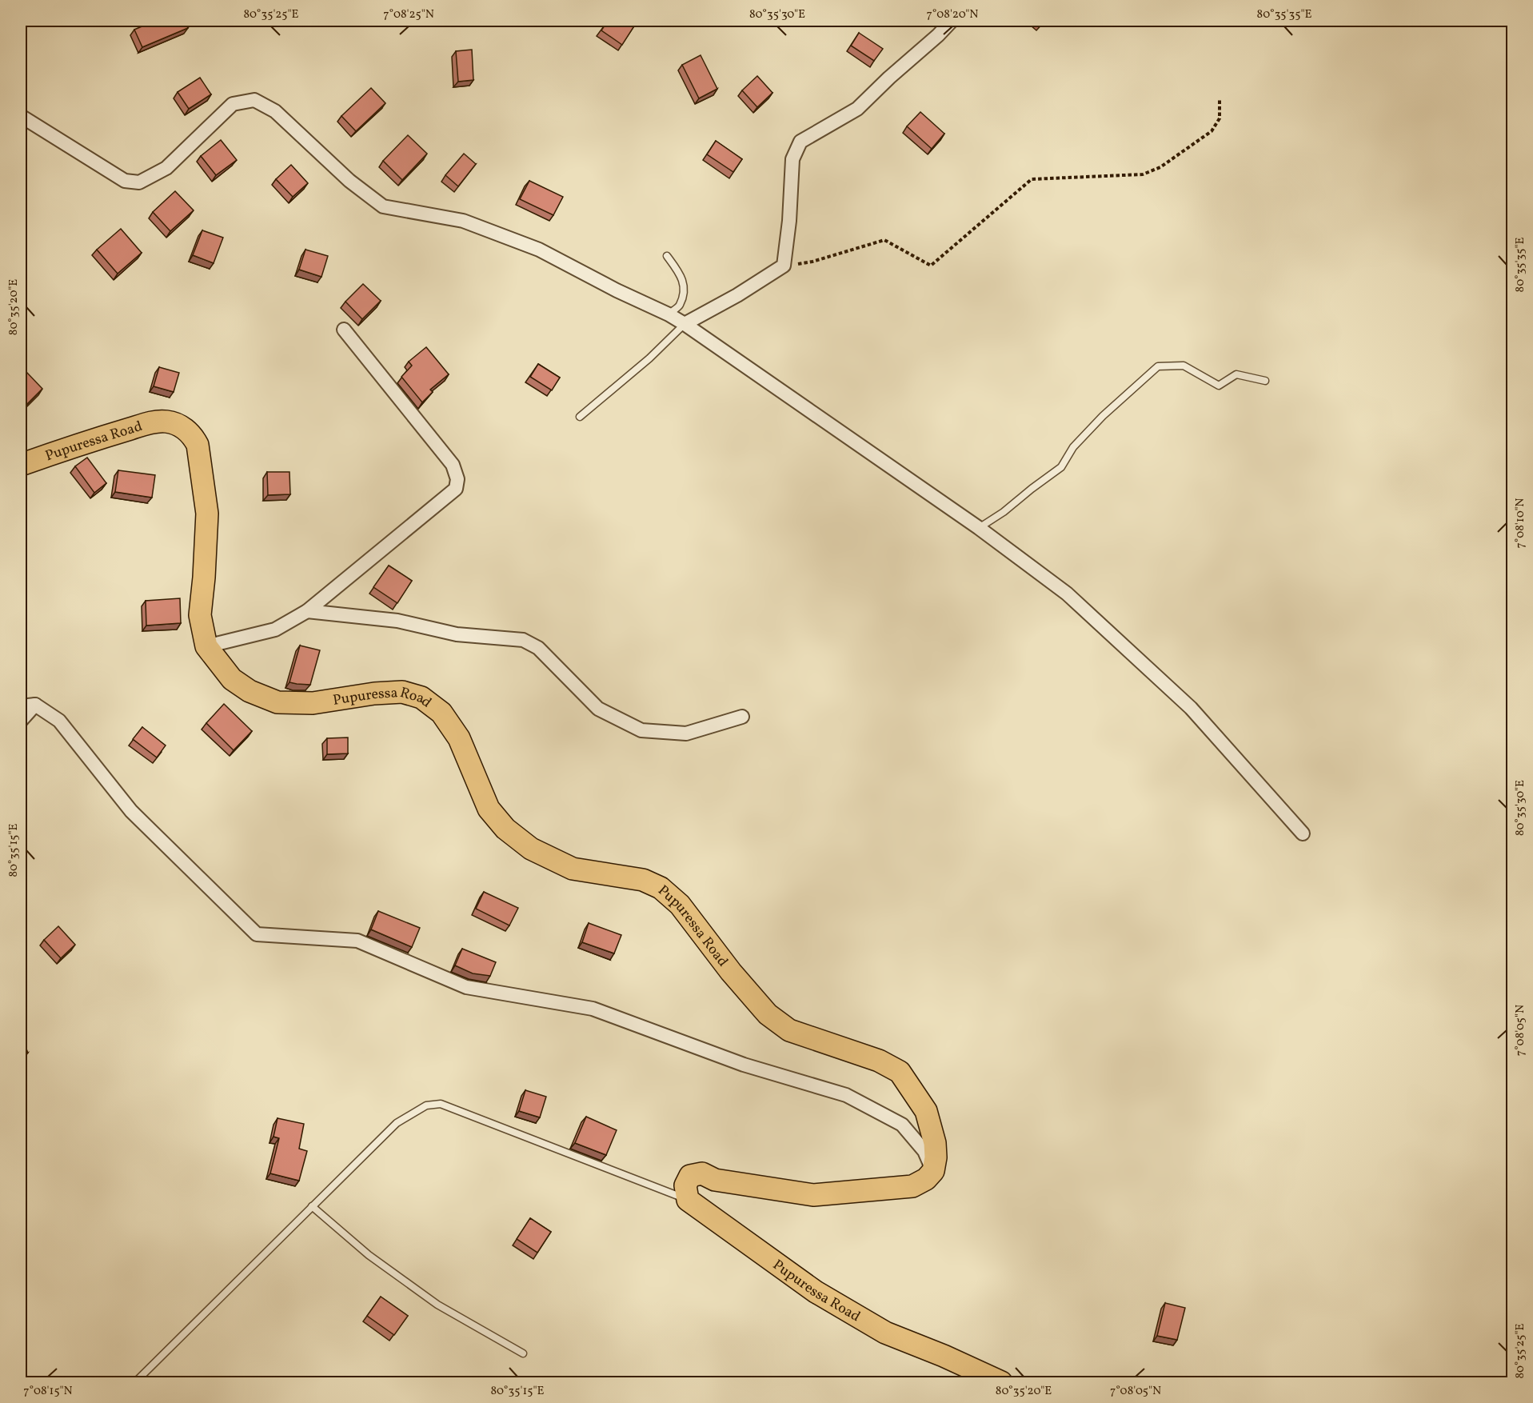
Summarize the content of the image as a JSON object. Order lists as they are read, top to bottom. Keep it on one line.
{"streets":{"main road":["Pupuressa Road"]},"coordinates":["80°35'25\"E","7°08'25\"N","80°35'30\"E","7°08'20\"N","80°35'35\"E","80°35'20\"E","7°08'10\"N","80°35'15\"E","7°08'05\"N","7°08'15\"N"]}
